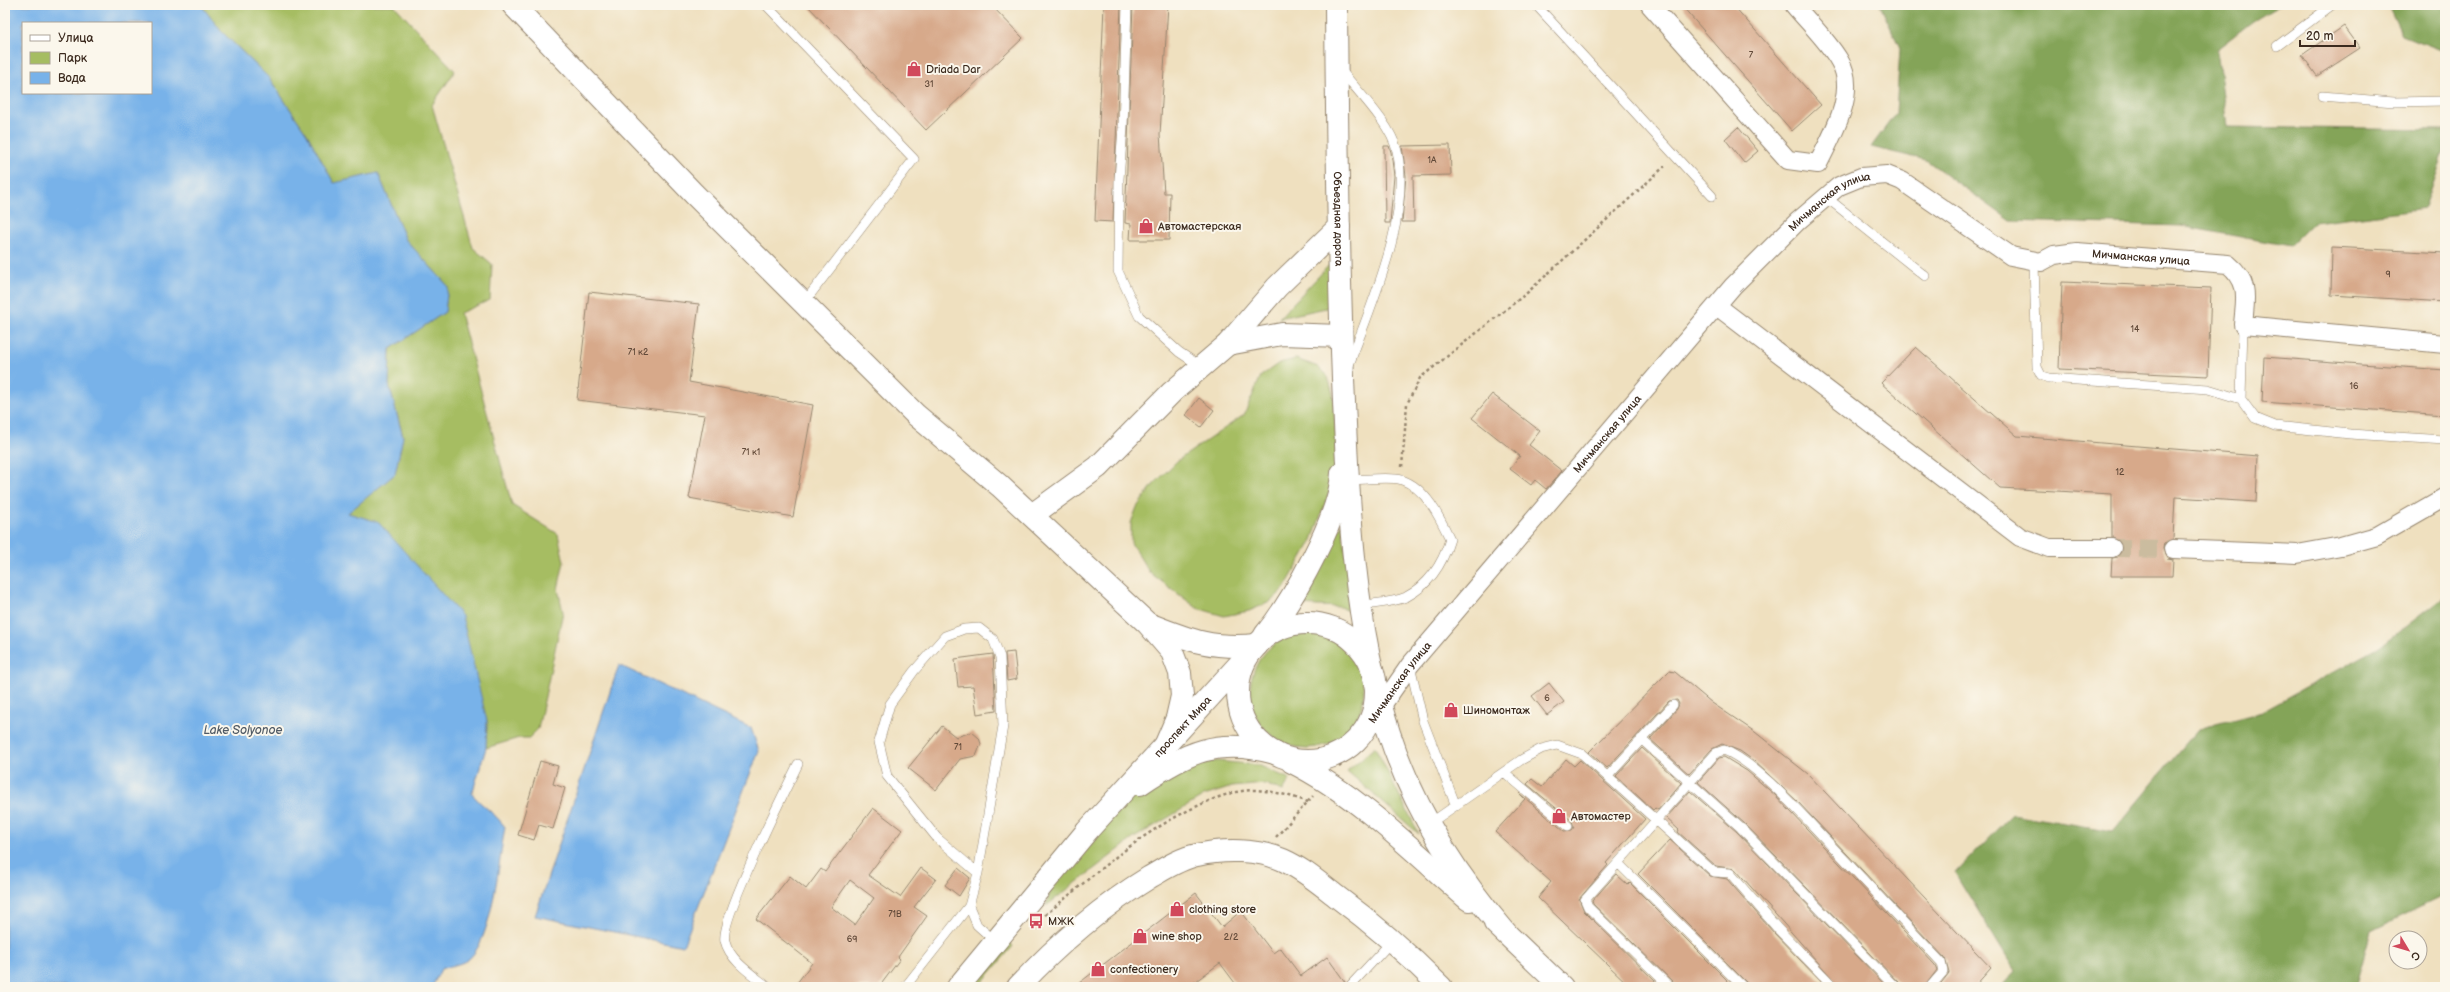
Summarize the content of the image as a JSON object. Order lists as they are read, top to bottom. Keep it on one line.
{"streets":{"main road":["Объездная дорога","проспект Мира"],"street":["Мичманская улица"]},"crossings":[["Мичманская улица","проспект Мира"],["Объездная дорога","проспект Мира"]],"water":["Lake Solyonoe"],"places":{"shop":["Driada Dar","Автомастерская","Шиномонтаж","Автомастер","clothing store","wine shop","confectionery"],"bus stop":["МЖК"]},"house_numbers":["7","31","1А","9","14","71 к2","16","71 к1","12","6","71","71В","2/2","69"],"legend":["Улица","Парк","Вода"],"scale_bar":"20 m","north":"bottom right"}
